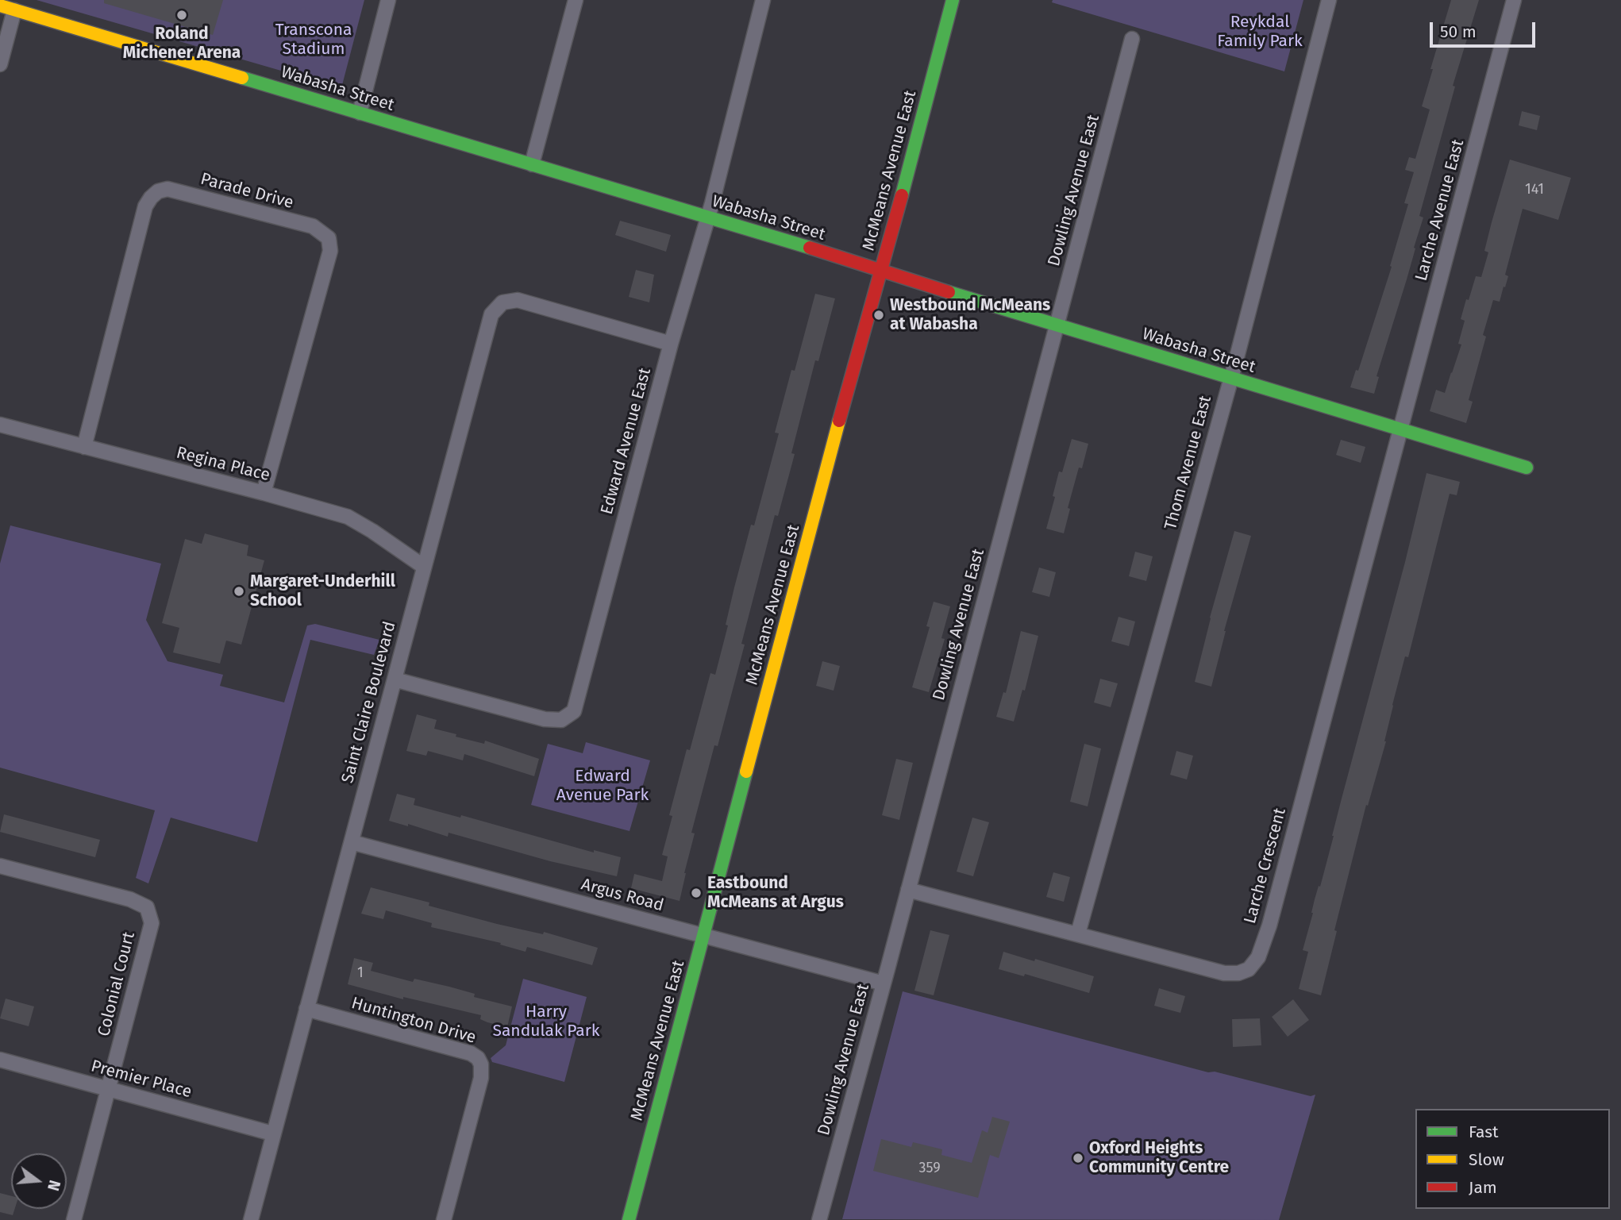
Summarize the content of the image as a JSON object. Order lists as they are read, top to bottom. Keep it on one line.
{"streets":{"street":["Wabasha Street","McMeans Avenue East","Dowling Avenue East","Parade Drive","Larche Avenue East","Edward Avenue East","Thom Avenue East","Regina Place","Saint Claire Boulevard","Larche Crescent","Argus Road","Colonial Court","Huntington Drive","Premier Place"]},"crossings":[["Wabasha Street","McMeans Avenue East"],["Wabasha Street","Dowling Avenue East"],["Wabasha Street","Larche Avenue East"],["Wabasha Street","Edward Avenue East"],["Wabasha Street","Thom Avenue East"],["Wabasha Street","Larche Crescent"],["McMeans Avenue East","Argus Road"],["Dowling Avenue East","Larche Crescent"],["Dowling Avenue East","Argus Road"],["Parade Drive","Regina Place"],["Larche Avenue East","Larche Crescent"],["Edward Avenue East","Saint Claire Boulevard"],["Thom Avenue East","Larche Crescent"],["Regina Place","Saint Claire Boulevard"],["Saint Claire Boulevard","Argus Road"],["Saint Claire Boulevard","Huntington Drive"],["Saint Claire Boulevard","Premier Place"],["Colonial Court","Premier Place"]],"parks":["Reykdal Family Park","Transcona Stadium","Edward Avenue Park","Harry Sandulak Park"],"places":["Roland Michener Arena","Westbound McMeans at Wabasha","Margaret-Underhill School","Eastbound McMeans at Argus","Oxford Heights Community Centre"],"house_numbers":["141","1","359"],"legend":["Fast","Slow","Jam"],"scale_bar":"50 m","north":"right"}
